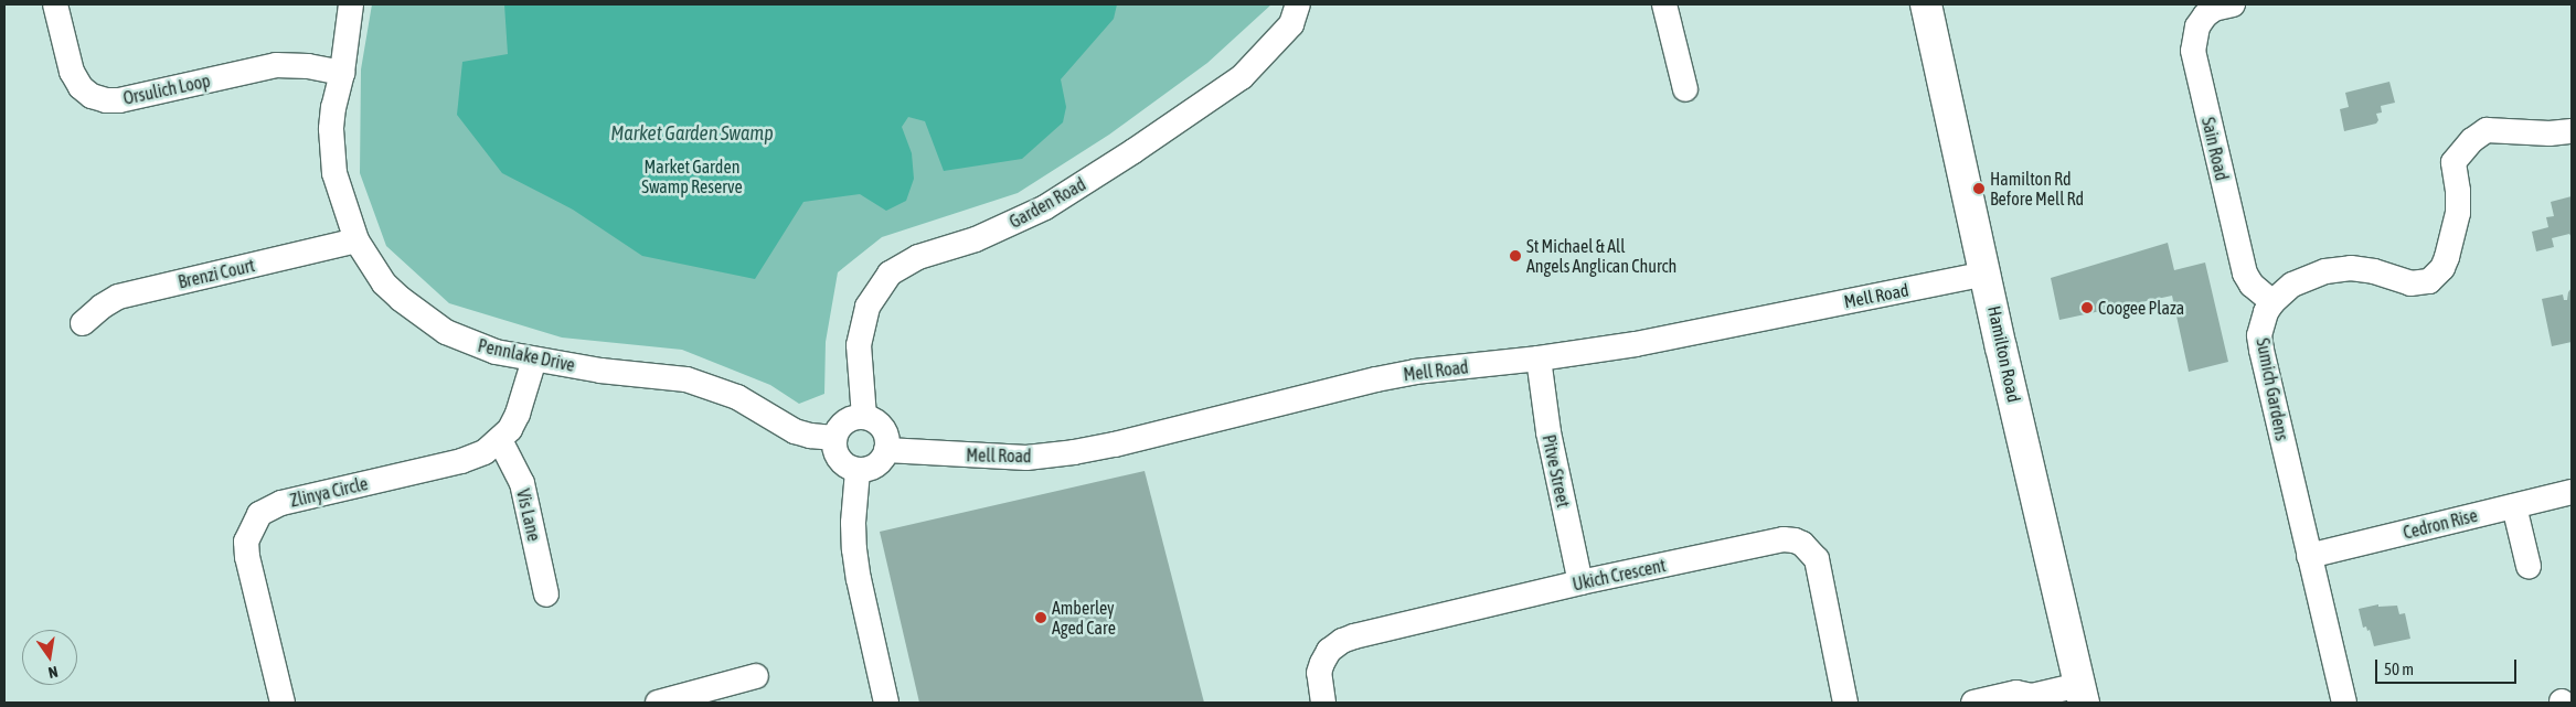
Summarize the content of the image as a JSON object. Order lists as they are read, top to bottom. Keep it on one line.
{"streets":{"main road":["Hamilton Road"],"street":["Orsulich Loop","Sain Road","Garden Road","Brenzi Court","Mell Road","Pennlake Drive","Sumich Gardens","Pitve Street","Zlinya Circle","Vis Lane","Cedron Rise","Ukich Crescent"]},"crossings":[["Orsulich Loop","Pennlake Drive"],["Sain Road","Sumich Gardens"],["Garden Road","Mell Road"],["Garden Road","Pennlake Drive"],["Brenzi Court","Pennlake Drive"],["Mell Road","Hamilton Road"],["Mell Road","Pennlake Drive"],["Mell Road","Pitve Street"],["Pennlake Drive","Zlinya Circle"],["Sumich Gardens","Cedron Rise"],["Pitve Street","Ukich Crescent"],["Zlinya Circle","Vis Lane"]],"water":["Market Garden Swamp"],"parks":["Market Garden Swamp Reserve"],"places":["Hamilton Rd Before Mell Rd","St Michael & All Angels Anglican Church","Coogee Plaza","Amberley Aged Care"],"scale_bar":"50 m","north":"bottom"}
